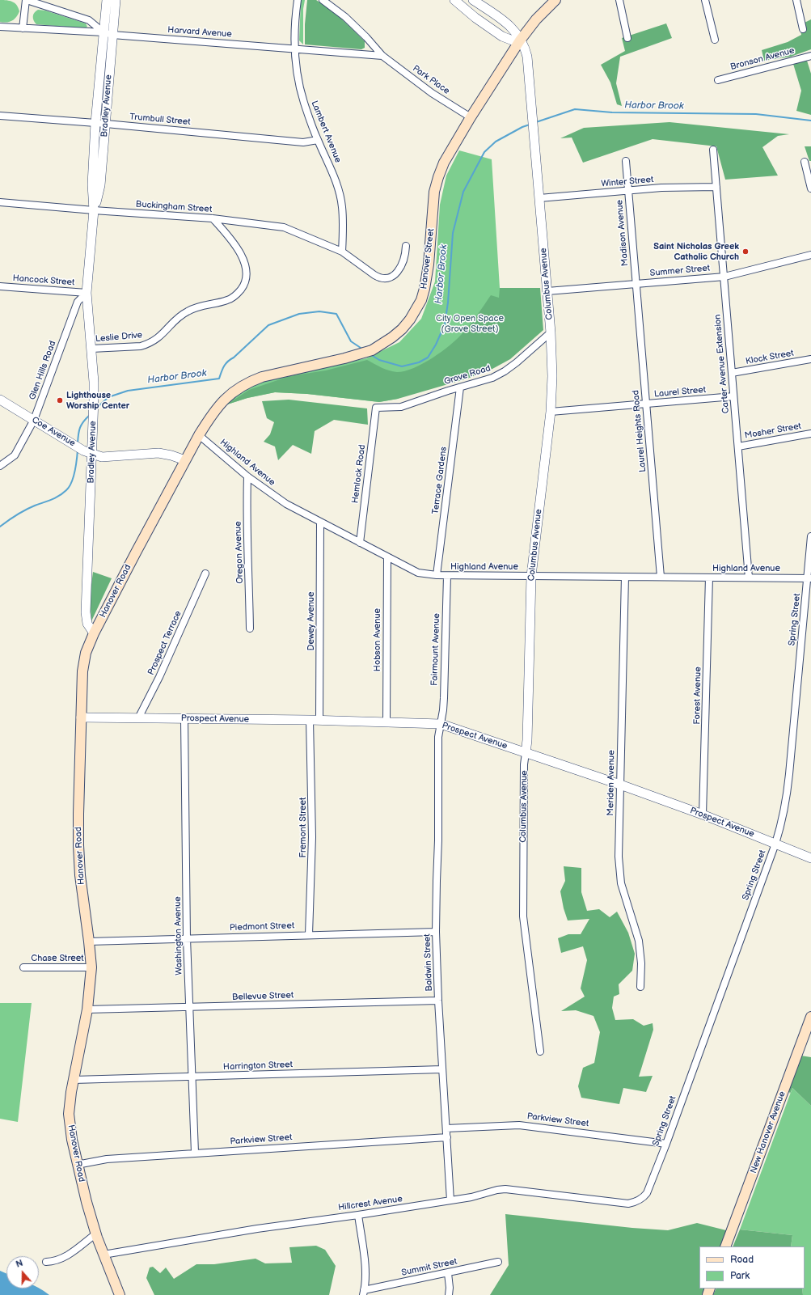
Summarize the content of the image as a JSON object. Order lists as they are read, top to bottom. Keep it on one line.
{"streets":{"main road":["Hanover Street","Hanover Road","New Hanover Avenue"],"street":["Harvard Avenue","Bronson Avenue","Park Place","Bradley Avenue","Trumbull Street","Lambert Avenue","Winter Street","Buckingham Street","Madison Avenue","Summer Street","Hancock Street","Columbus Avenue","Leslie Drive","Klock Street","Carter Avenue Extension","Glen Hills Road","Grove Road","Laurel Street","Laurel Heights Road","Mosher Street","Coe Avenue","Highland Avenue","Hemlock Road","Terrace Gardens","Oregon Avenue","Spring Street","Dewey Avenue","Hobson Avenue","Prospect Terrace","Fairmount Avenue","Forest Avenue","Prospect Avenue","Meriden Avenue","Fremont Street","Piedmont Street","Washington Avenue","Chase Street","Baldwin Street","Bellevue Street","Harrington Street","Parkview Street","Hillcrest Avenue","Summit Street"]},"crossings":[["Harvard Avenue","Bradley Avenue"],["Harvard Avenue","Lambert Avenue"],["Park Place","Hanover Street"],["Bradley Avenue","Trumbull Street"],["Bradley Avenue","Buckingham Street"],["Bradley Avenue","Hancock Street"],["Bradley Avenue","Leslie Drive"],["Bradley Avenue","Glen Hills Road"],["Bradley Avenue","Coe Avenue"],["Bradley Avenue","Hanover Road"],["Trumbull Street","Lambert Avenue"],["Lambert Avenue","Buckingham Street"],["Winter Street","Madison Avenue"],["Winter Street","Columbus Avenue"],["Winter Street","Carter Avenue Extension"],["Buckingham Street","Leslie Drive"],["Madison Avenue","Summer Street"],["Madison Avenue","Laurel Heights Road"],["Hanover Street","Columbus Avenue"],["Hanover Street","Highland Avenue"],["Hanover Street","Hanover Road"],["Summer Street","Columbus Avenue"],["Summer Street","Carter Avenue Extension"],["Summer Street","Laurel Heights Road"],["Hancock Street","Glen Hills Road"],["Columbus Avenue","Grove Road"],["Columbus Avenue","Laurel Street"],["Columbus Avenue","Highland Avenue"],["Columbus Avenue","Prospect Avenue"],["Klock Street","Carter Avenue Extension"],["Carter Avenue Extension","Laurel Street"],["Carter Avenue Extension","Mosher Street"],["Carter Avenue Extension","Highland Avenue"],["Glen Hills Road","Coe Avenue"],["Grove Road","Hemlock Road"],["Grove Road","Terrace Gardens"],["Laurel Street","Laurel Heights Road"],["Laurel Heights Road","Highland Avenue"],["Coe Avenue","Hanover Road"],["Highland Avenue","Hemlock Road"],["Highland Avenue","Terrace Gardens"],["Highland Avenue","Oregon Avenue"],["Highland Avenue","Hanover Road"],["Highland Avenue","Spring Street"],["Highland Avenue","Dewey Avenue"],["Highland Avenue","Hobson Avenue"],["Highland Avenue","Fairmount Avenue"],["Highland Avenue","Forest Avenue"],["Highland Avenue","Meriden Avenue"],["Hanover Road","Prospect Avenue"],["Hanover Road","Piedmont Street"],["Hanover Road","Chase Street"],["Hanover Road","Bellevue Street"],["Hanover Road","Harrington Street"],["Hanover Road","Parkview Street"],["Hanover Road","Hillcrest Avenue"],["Spring Street","Prospect Avenue"],["Spring Street","Parkview Street"],["Spring Street","Hillcrest Avenue"],["Dewey Avenue","Prospect Avenue"],["Hobson Avenue","Prospect Avenue"],["Prospect Terrace","Prospect Avenue"],["Fairmount Avenue","Prospect Avenue"],["Fairmount Avenue","Baldwin Street"],["Forest Avenue","Prospect Avenue"],["Prospect Avenue","Meriden Avenue"],["Prospect Avenue","Fremont Street"],["Prospect Avenue","Washington Avenue"],["Prospect Avenue","Baldwin Street"],["Fremont Street","Piedmont Street"],["Piedmont Street","Washington Avenue"],["Piedmont Street","Baldwin Street"],["Washington Avenue","Bellevue Street"],["Washington Avenue","Harrington Street"],["Washington Avenue","Parkview Street"],["Baldwin Street","Bellevue Street"],["Baldwin Street","Harrington Street"],["Baldwin Street","Parkview Street"],["Baldwin Street","Hillcrest Avenue"]],"water":["Harbor Brook"],"parks":["City Open Space (Grove Street)"],"places":["Saint Nicholas Greek Catholic Church","Lighthouse Worship Center"],"legend":["Road","Park"],"north":"top"}
